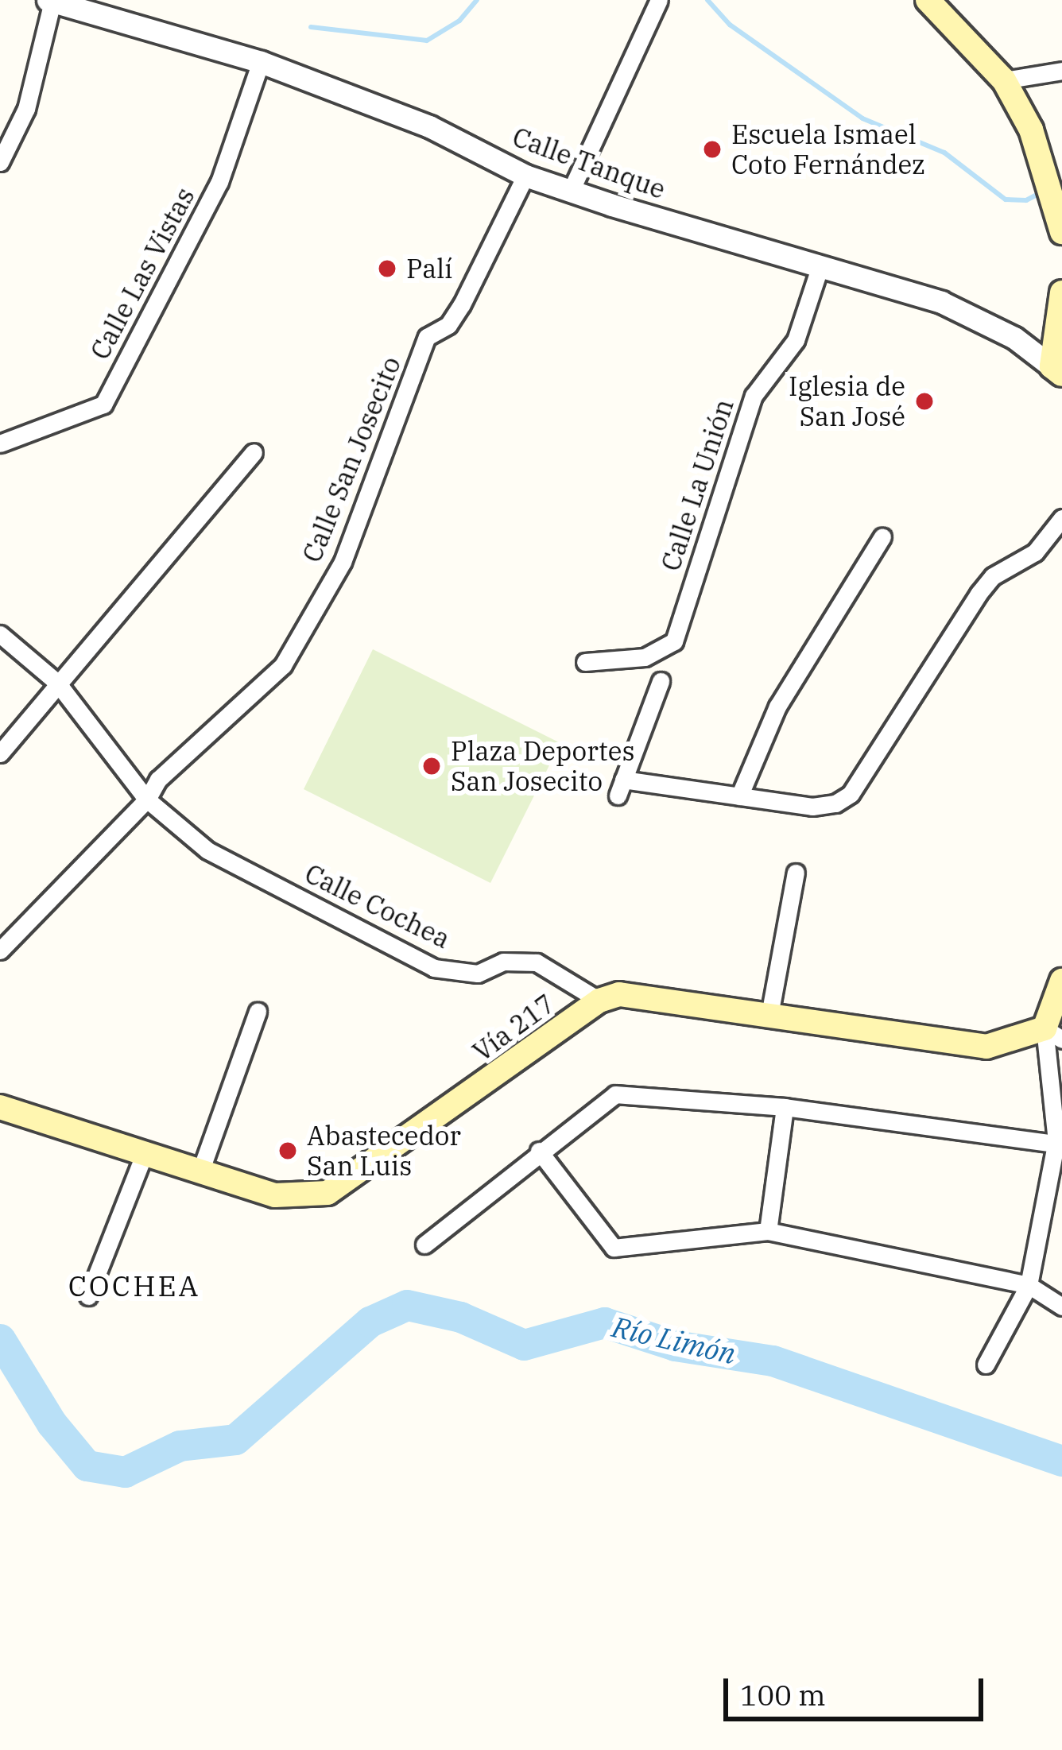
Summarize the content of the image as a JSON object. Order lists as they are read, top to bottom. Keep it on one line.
{"streets":{"main road":["Vía 217"],"street":["Calle Tanque","Calle Las Vistas","Calle San Josecito","Calle La Unión","Calle Cochea"]},"crossings":[["Calle Tanque","Calle Las Vistas"],["Calle Tanque","Calle San Josecito"],["Calle Tanque","Calle La Unión"],["Calle San Josecito","Calle Cochea"],["Calle Cochea","Vía 217"]],"districts":["COCHEA"],"water":["Río Limón"],"places":["Escuela Ismael Coto Fernández","Palí","Iglesia de San José","Plaza Deportes San Josecito","Abastecedor San Luis"],"scale_bar":"100 m"}
